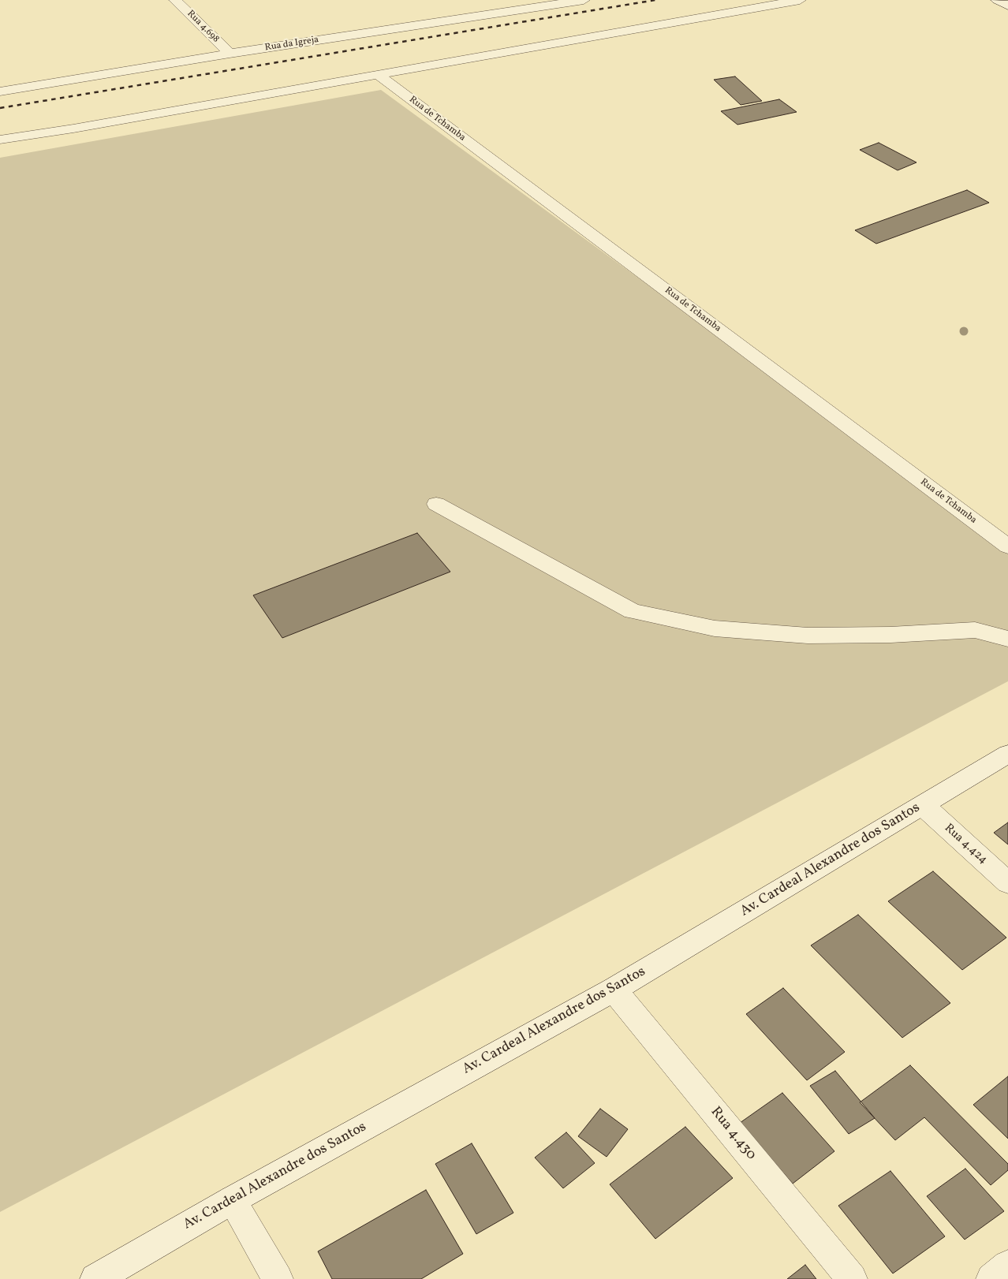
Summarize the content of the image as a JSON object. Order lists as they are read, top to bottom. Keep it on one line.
{"streets":{"street":["Rua 4.698","Rua da Igreja","Rua de Tchamba","Rua 4.424","Av. Cardeal Alexandre dos Santos","Rua 4.430"]},"crossings":[["Rua 4.698","Rua da Igreja"],["Rua 4.424","Av. Cardeal Alexandre dos Santos"],["Av. Cardeal Alexandre dos Santos","Rua 4.430"]]}
